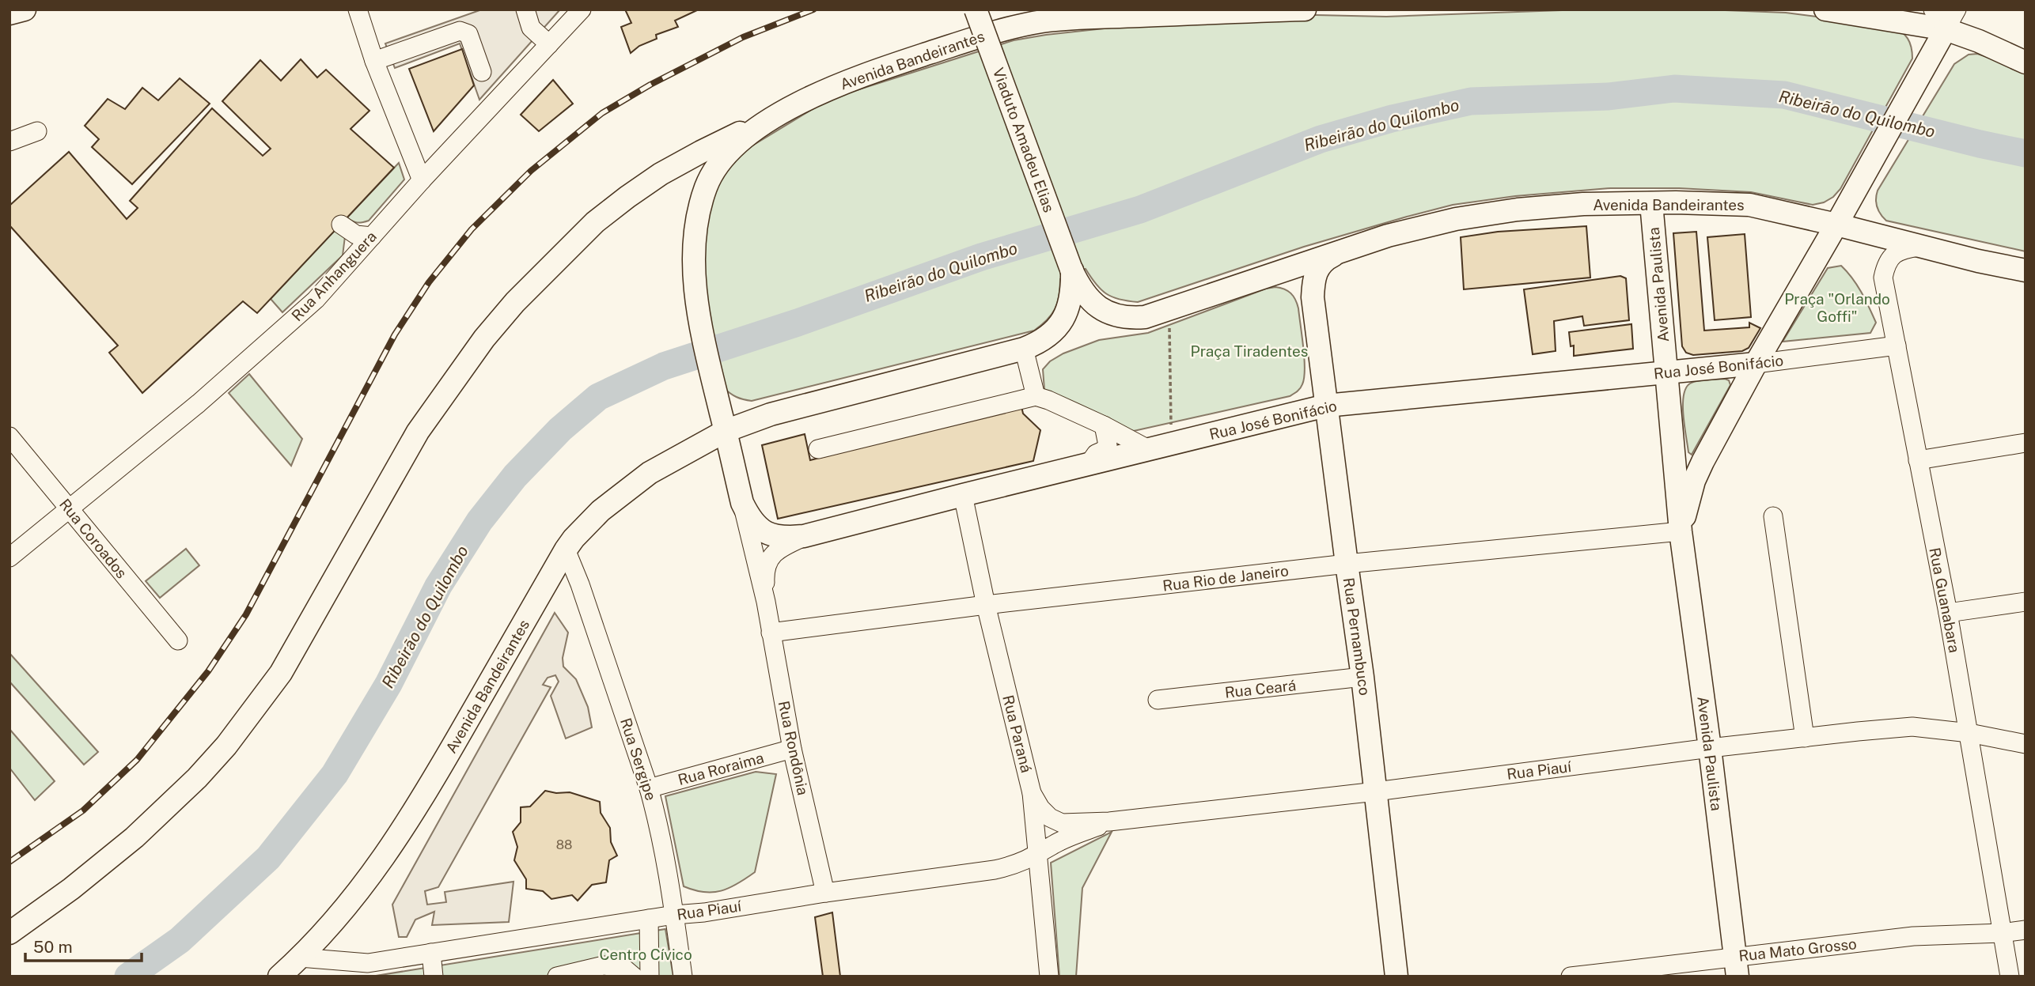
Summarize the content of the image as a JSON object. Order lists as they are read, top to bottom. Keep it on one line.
{"streets":{"main road":["Avenida Bandeirantes","Viaduto Amadeu Elias","Avenida Paulista","Rua José Bonifácio","Rua Pernambuco","Rua Rondônia"],"street":["Rua Anhanguera","Rua Coroados","Rua Rio de Janeiro","Rua Guanabara","Rua Ceará","Rua Paraná","Rua Sergipe","Rua Roraima","Rua Piauí","Rua Mato Grosso"]},"crossings":[["Avenida Bandeirantes","Viaduto Amadeu Elias"],["Avenida Bandeirantes","Avenida Paulista"],["Avenida Bandeirantes","Rua Guanabara"],["Avenida Bandeirantes","Rua Pernambuco"],["Avenida Bandeirantes","Rua Rondônia"],["Avenida Bandeirantes","Rua Sergipe"],["Avenida Bandeirantes","Rua Piauí"],["Rua Anhanguera","Rua Coroados"],["Avenida Paulista","Rua José Bonifácio"],["Avenida Paulista","Rua Rio de Janeiro"],["Avenida Paulista","Rua Piauí"],["Avenida Paulista","Rua Mato Grosso"],["Rua José Bonifácio","Rua Guanabara"],["Rua José Bonifácio","Rua Pernambuco"],["Rua José Bonifácio","Rua Paraná"],["Rua José Bonifácio","Rua Rondônia"],["Rua Rio de Janeiro","Rua Pernambuco"],["Rua Rio de Janeiro","Rua Paraná"],["Rua Rio de Janeiro","Rua Rondônia"],["Rua Guanabara","Rua Piauí"],["Rua Guanabara","Rua Mato Grosso"],["Rua Pernambuco","Rua Ceará"],["Rua Pernambuco","Rua Piauí"],["Rua Paraná","Rua Piauí"],["Rua Rondônia","Rua Roraima"],["Rua Rondônia","Rua Piauí"],["Rua Sergipe","Rua Roraima"],["Rua Sergipe","Rua Piauí"]],"water":["Ribeirão do Quilombo"],"parks":["Praça \"Orlando Goffi\"","Praça Tiradentes","Centro Cívico"],"house_numbers":["88"],"scale_bar":"50 m"}
